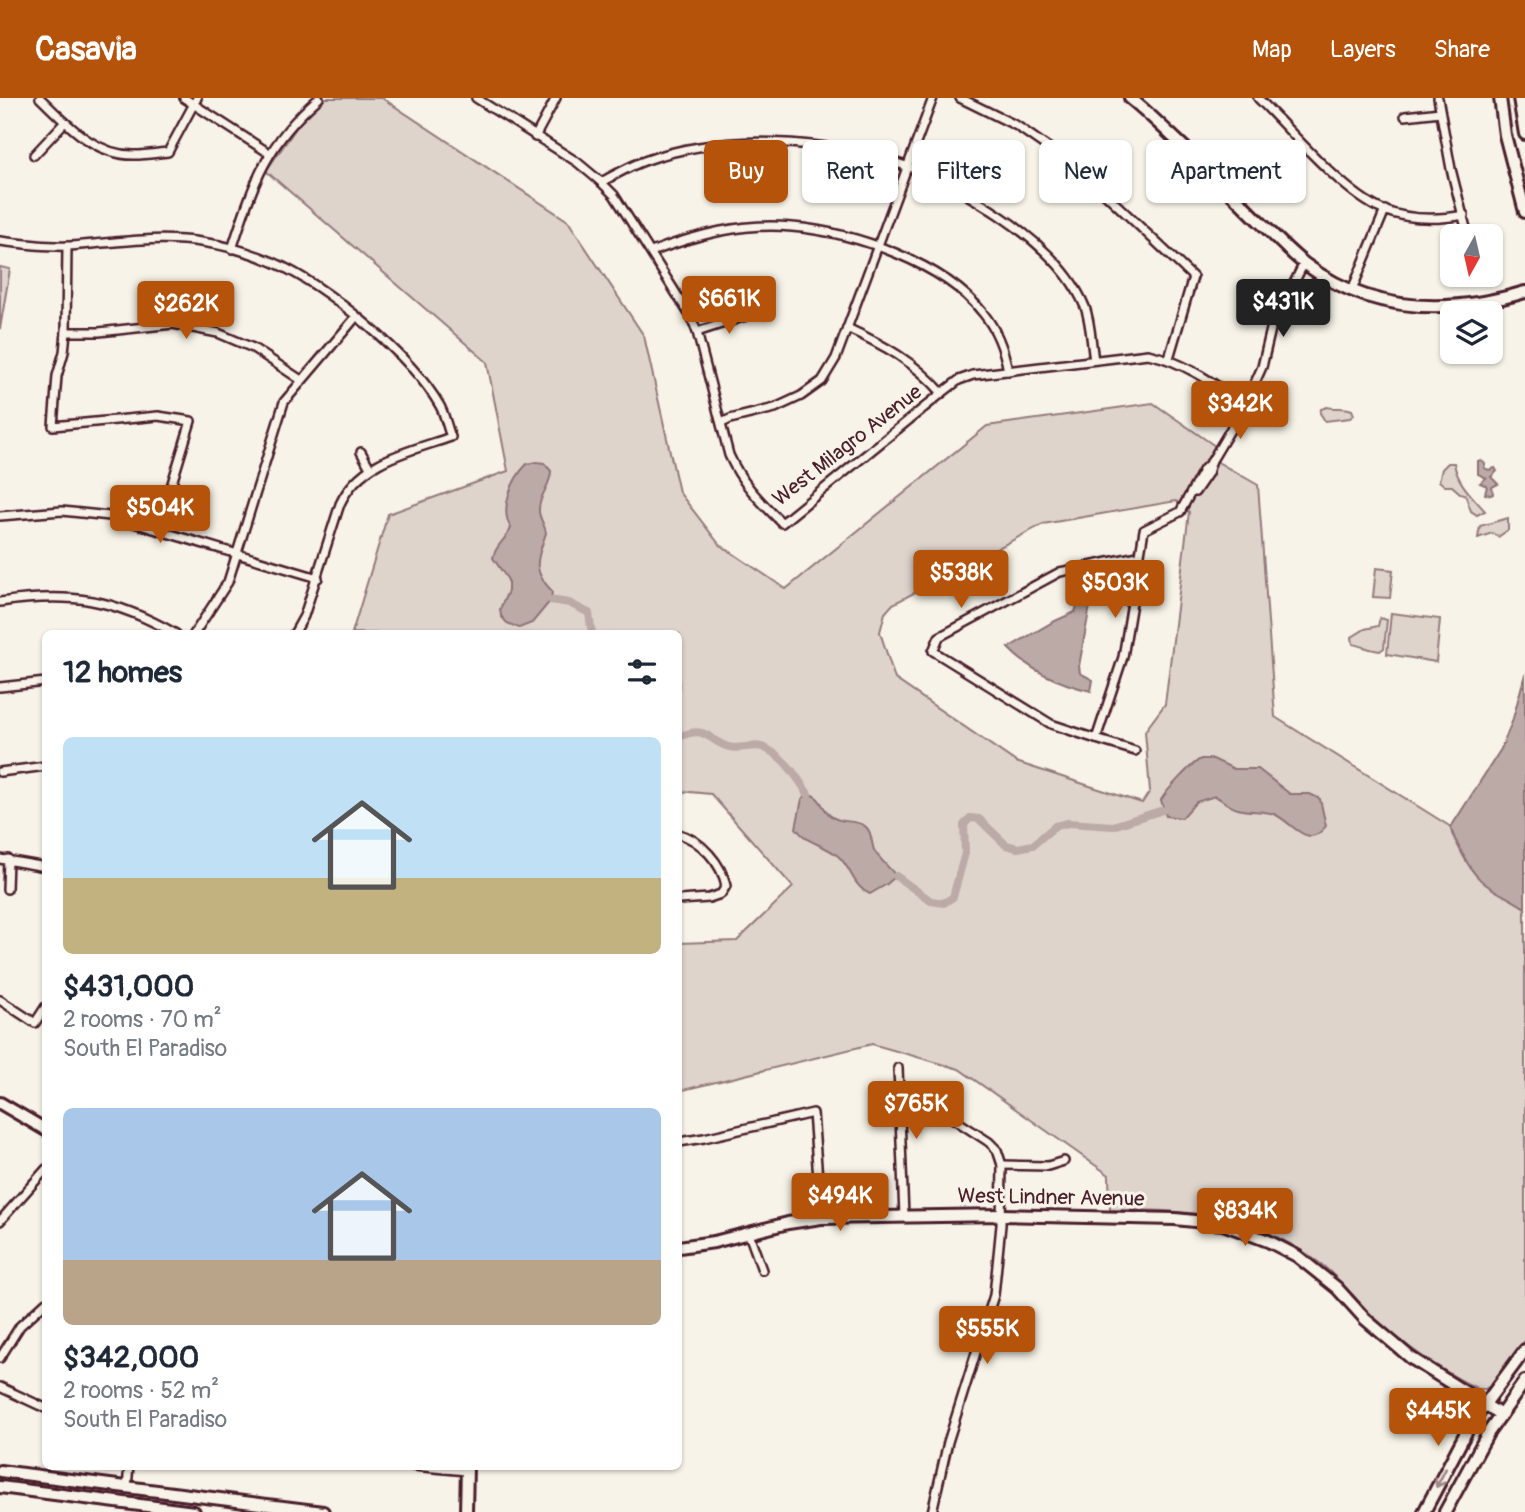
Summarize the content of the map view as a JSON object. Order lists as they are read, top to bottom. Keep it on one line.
{"streets":{"street":["West Milagro Avenue","West Lindner Avenue"]},"north":"bottom","page":{"header":"Casavia","nav":["Map","Layers","Share"],"chip":["Buy","Rent","Filters","New","Apartment"],"price":["$661K","$431K","$262K","$342K","$504K","$538K","$503K","$765K","$494K","$834K","$555K","$445K"],"heading":"12 homes","list":[{"name":"$431,000","note":"2 rooms · 70 m² · South El Paradiso"},{"name":"$342,000","note":"2 rooms · 52 m² · South El Paradiso"}]}}
